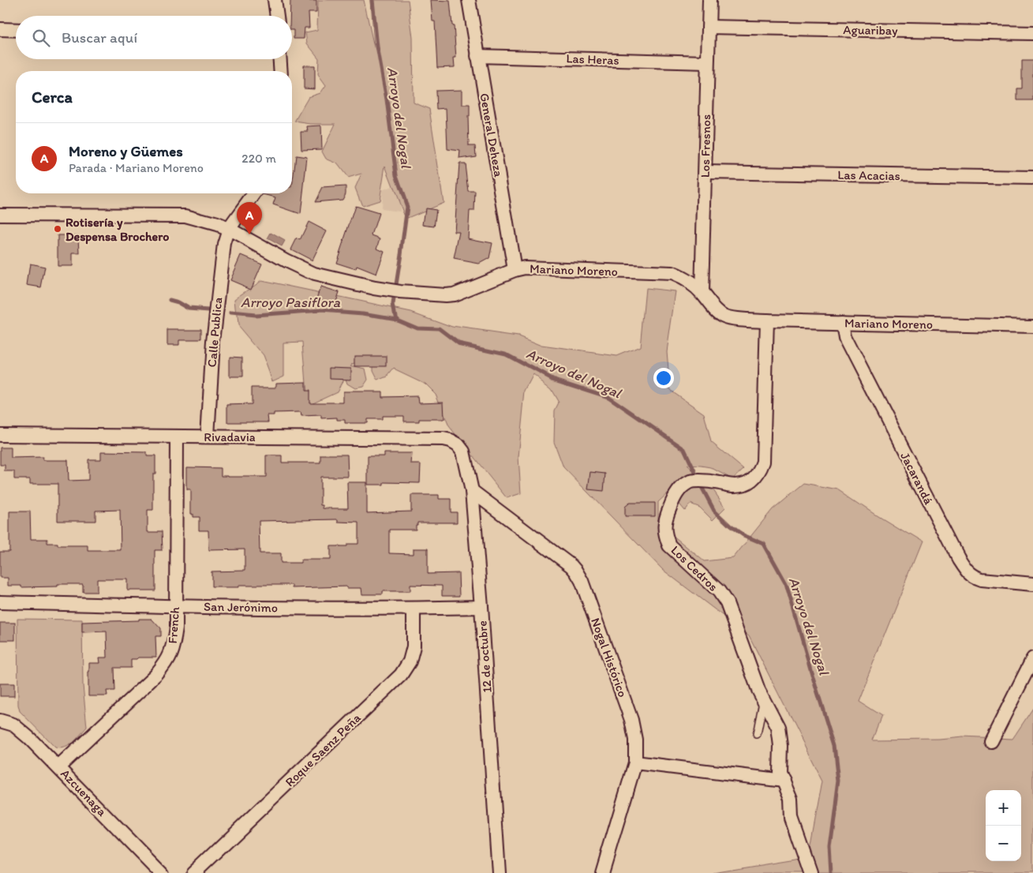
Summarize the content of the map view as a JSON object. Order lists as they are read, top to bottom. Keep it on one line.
{"streets":{"street":["Aguaribay","Las Heras","General Deheza","Los Fresnos","Las Acacias","Mariano Moreno","Calle Publica","Rivadavia","Jacarandá","Los Cedros","San Jerónimo","French","12 de octubre","Nogal Histórico","Roque Saenz Peña","Azcuenaga"]},"crossings":[["Aguaribay","Los Fresnos"],["Las Heras","General Deheza"],["Las Heras","Los Fresnos"],["General Deheza","Mariano Moreno"],["Los Fresnos","Las Acacias"],["Los Fresnos","Mariano Moreno"],["Mariano Moreno","Calle Publica"],["Mariano Moreno","Jacarandá"],["Mariano Moreno","Los Cedros"],["Calle Publica","Rivadavia"],["Rivadavia","French"],["Rivadavia","12 de octubre"],["San Jerónimo","French"],["San Jerónimo","12 de octubre"],["San Jerónimo","Roque Saenz Peña"],["French","Azcuenaga"],["12 de octubre","Nogal Histórico"]],"water":["Arroyo del Nogal","Arroyo Pasiflora"],"places":["Rotisería y Despensa Brochero"],"page":{"search":"Buscar aquí","heading":"Cerca","list":[{"mark":"A","name":"Moreno y Güemes","note":"Parada · Mariano Moreno","value":"220 m"}],"pins":"A","map_buttons":["+","−"]}}
